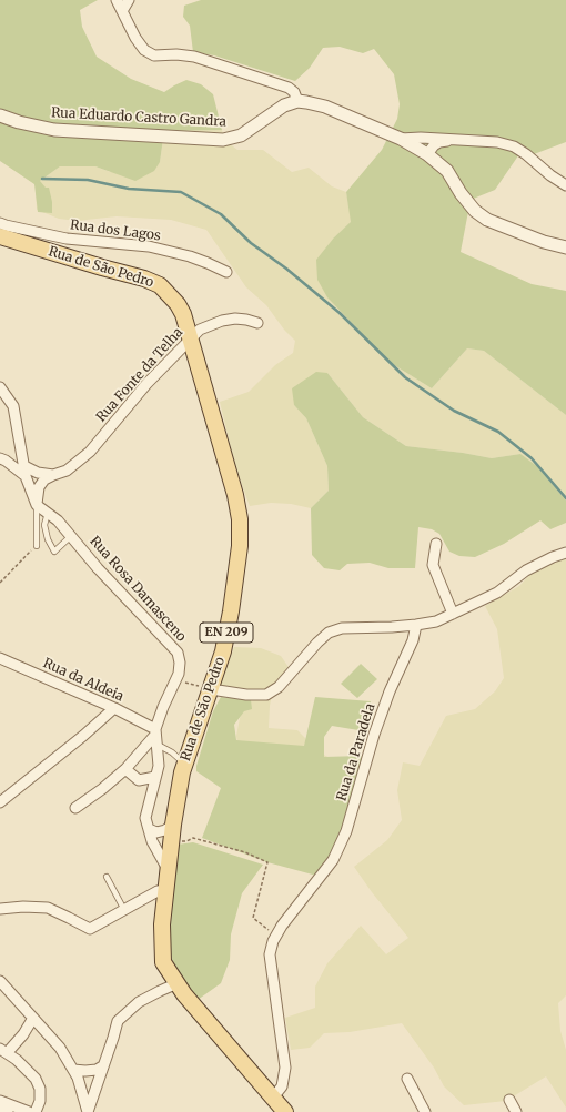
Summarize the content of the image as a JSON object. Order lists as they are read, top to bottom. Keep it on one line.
{"streets":{"main road":["Rua de São Pedro","EN 209"],"street":["Rua Eduardo Castro Gandra","Rua dos Lagos","Rua Fonte da Telha","Rua Rosa Damasceno","Rua da Aldeia","Rua da Paradela"]},"crossings":[["Rua de São Pedro","Rua Fonte da Telha"],["Rua de São Pedro","Rua Rosa Damasceno"],["Rua de São Pedro","Rua da Paradela"],["Rua Fonte da Telha","Rua Rosa Damasceno"],["Rua Rosa Damasceno","Rua da Aldeia"]]}
